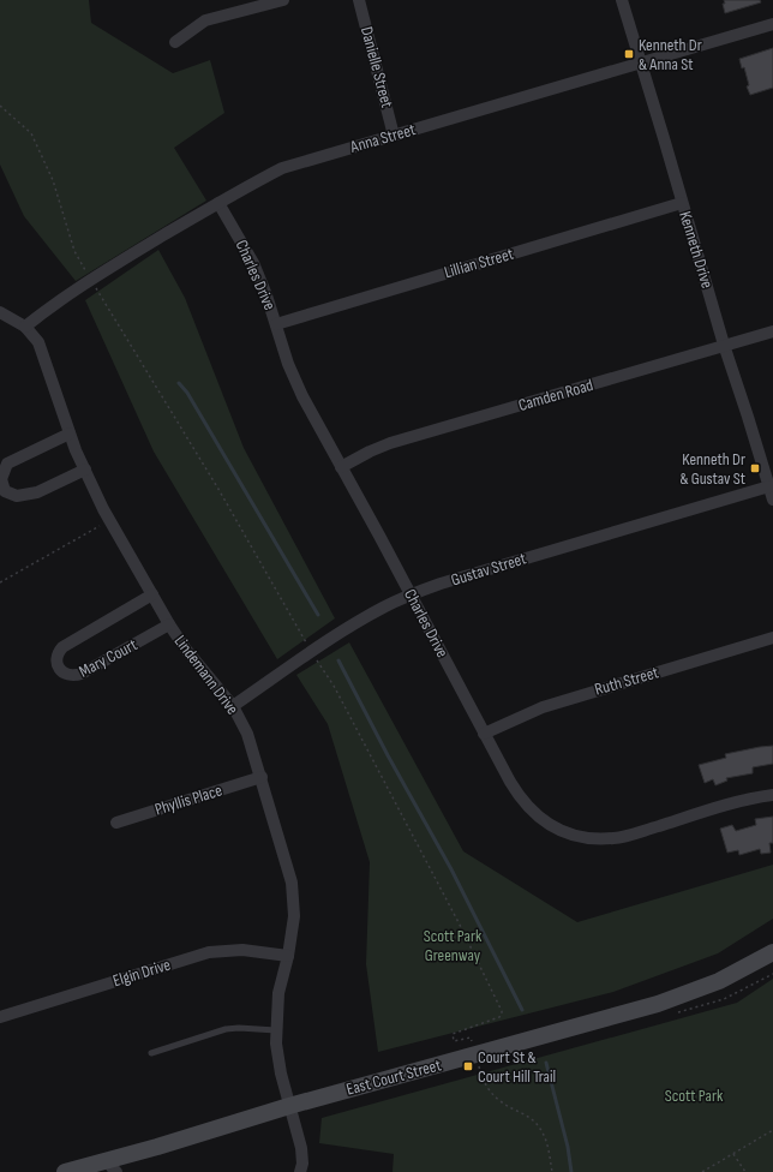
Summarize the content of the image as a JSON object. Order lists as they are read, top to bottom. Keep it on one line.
{"streets":{"street":["Danielle Street","Anna Street","Kenneth Drive","Lillian Street","Charles Drive","Camden Road","Gustav Street","Mary Court","Lindemann Drive","Ruth Street","Phyllis Place","Elgin Drive","East Court Street"]},"crossings":[["Danielle Street","Anna Street"],["Anna Street","Kenneth Drive"],["Anna Street","Charles Drive"],["Anna Street","Lindemann Drive"],["Kenneth Drive","Lillian Street"],["Kenneth Drive","Camden Road"],["Kenneth Drive","Gustav Street"],["Lillian Street","Charles Drive"],["Charles Drive","Camden Road"],["Charles Drive","Gustav Street"],["Charles Drive","Ruth Street"],["Gustav Street","Lindemann Drive"],["Mary Court","Lindemann Drive"],["Lindemann Drive","Phyllis Place"],["Lindemann Drive","Elgin Drive"],["Lindemann Drive","East Court Street"]],"parks":["Scott Park Greenway","Scott Park"],"places":{"transit":["Kenneth Dr & Anna St","Kenneth Dr & Gustav St","Court St & Court Hill Trail"]}}
